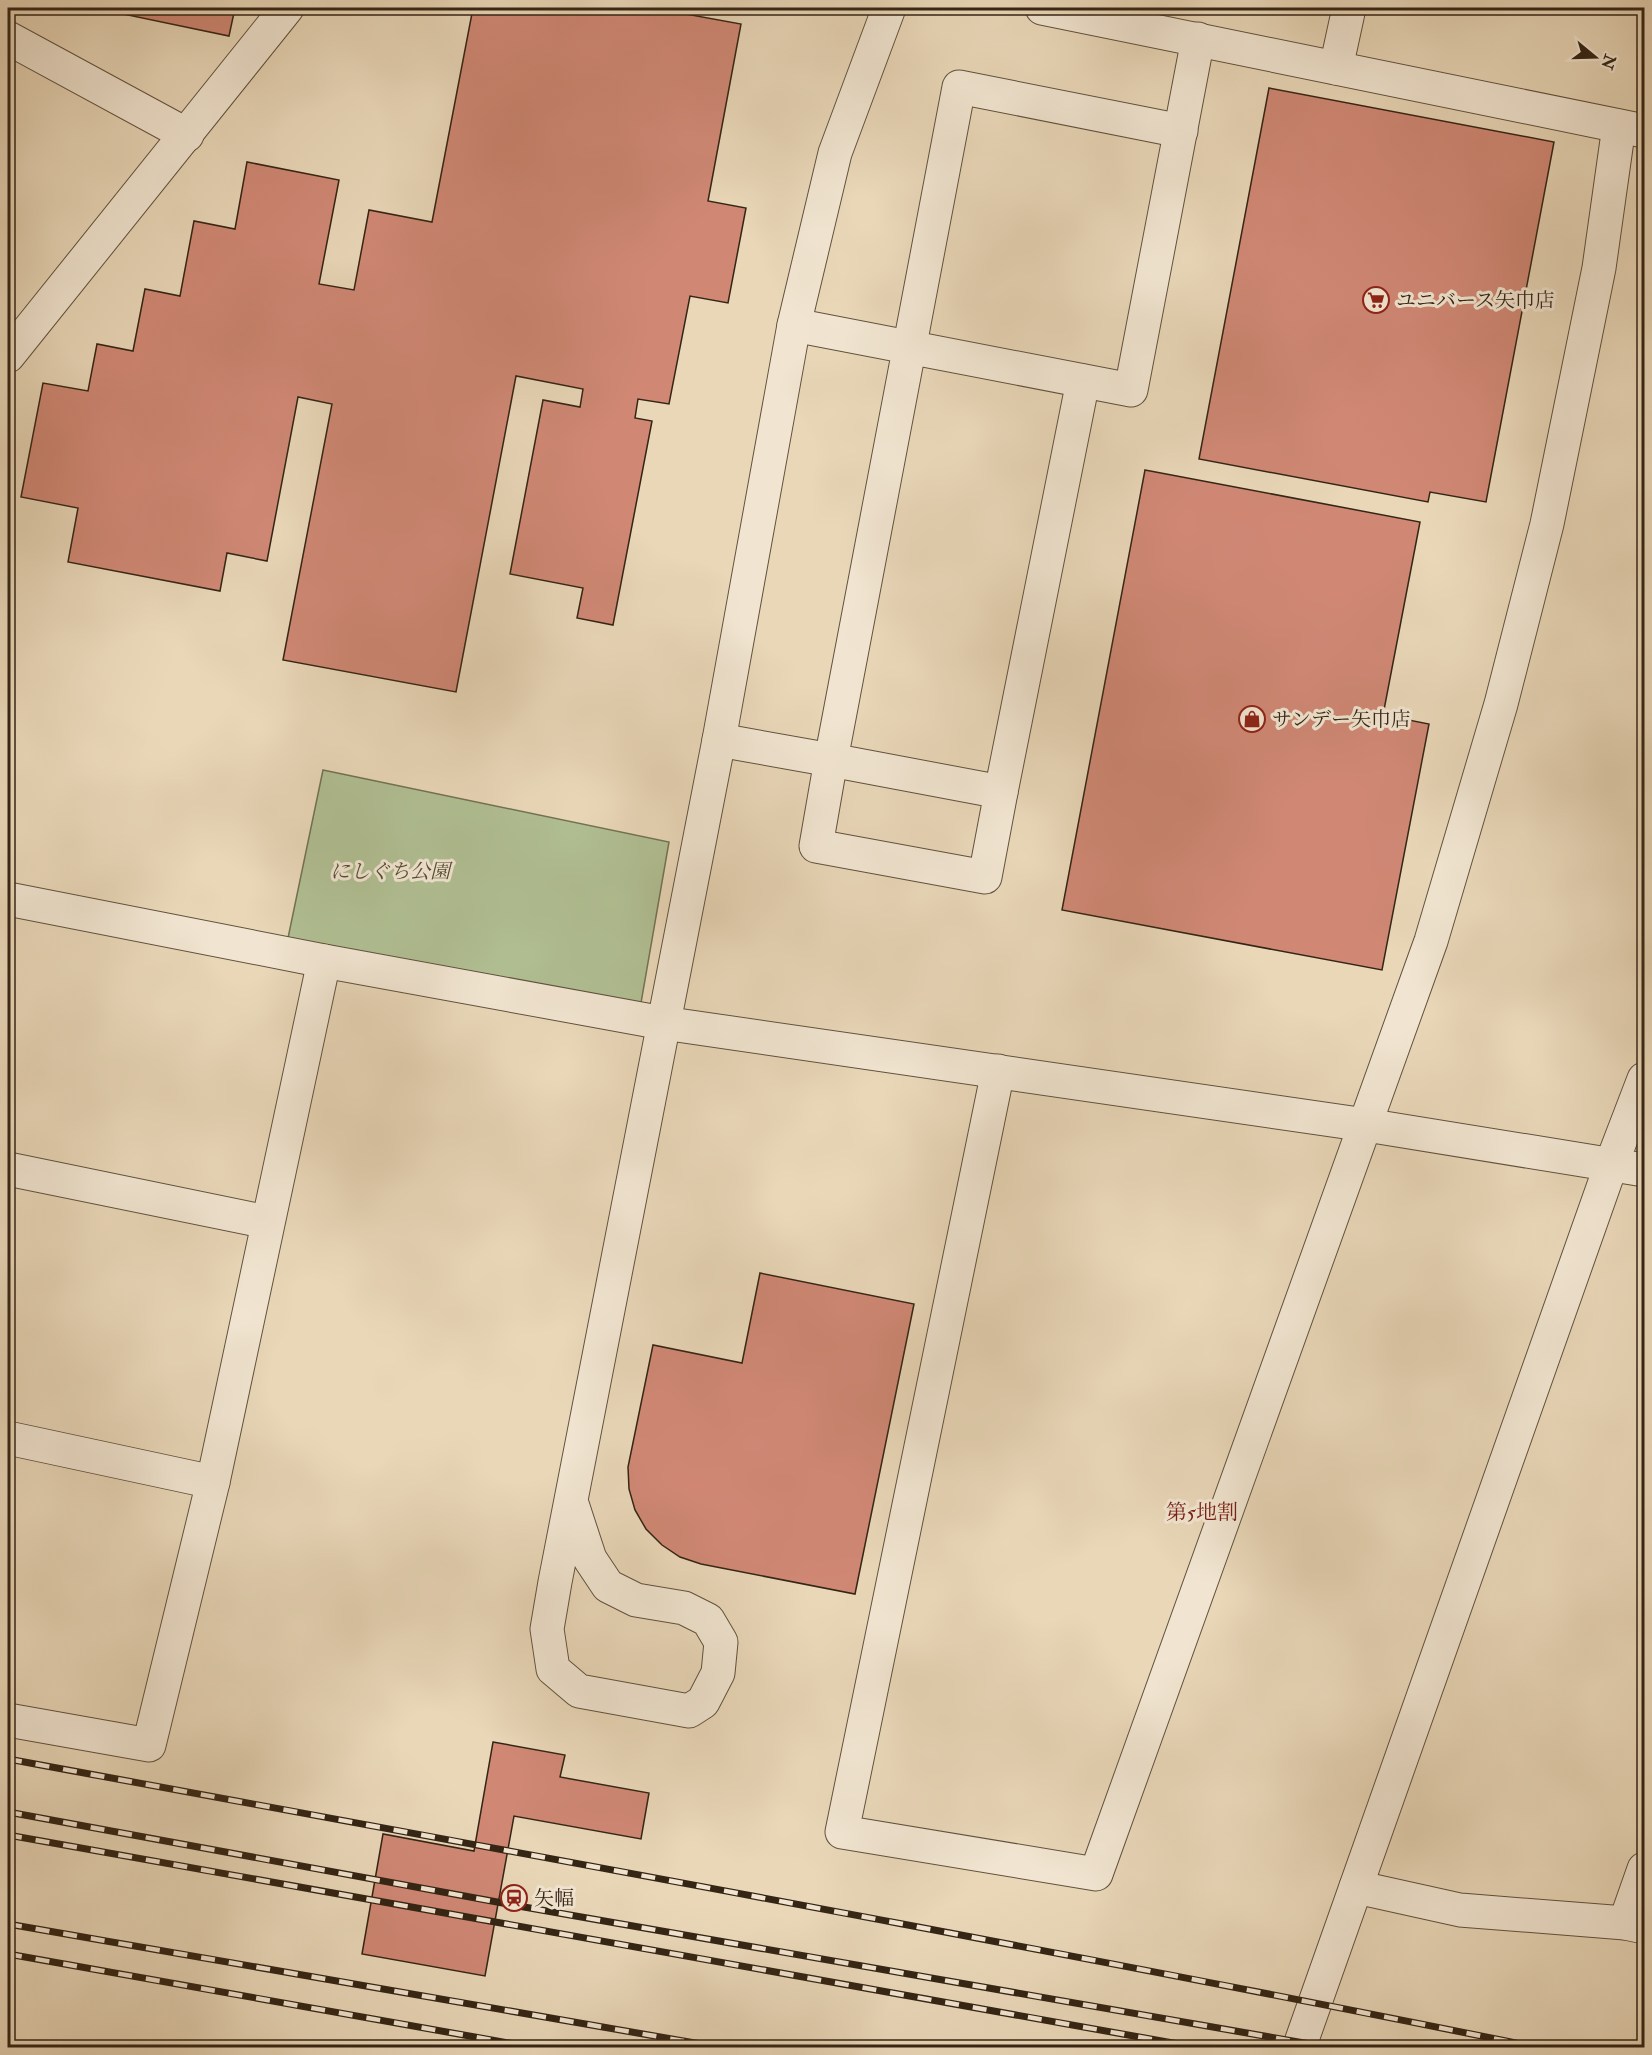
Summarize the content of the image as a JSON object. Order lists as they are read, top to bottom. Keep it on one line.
{"districts":["第5地割"],"parks":["にしぐち公園"],"places":{"supermarket":["ユニバース矢巾店"],"shop":["サンデー矢巾店"],"station":["矢幅"]},"north":"right"}
